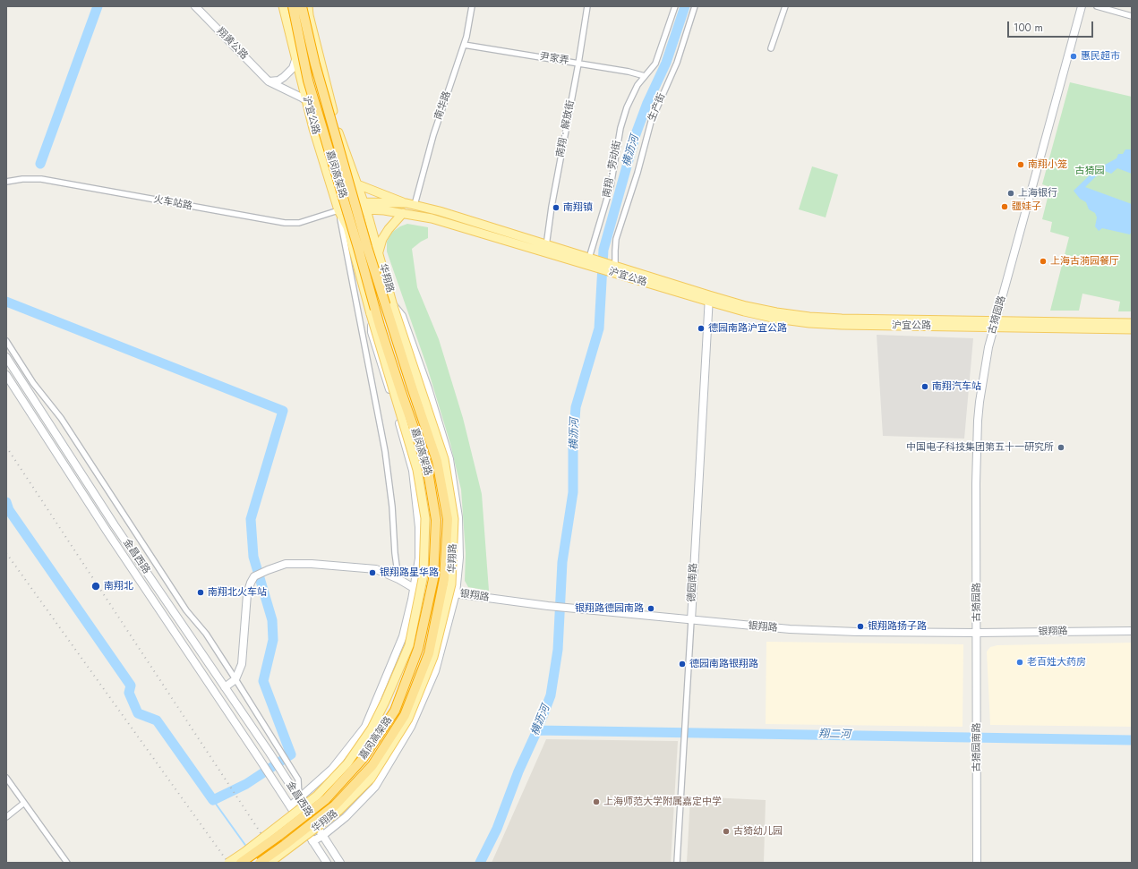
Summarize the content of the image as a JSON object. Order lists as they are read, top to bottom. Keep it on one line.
{"streets":{"highway":["嘉闵高架路"],"main road":["沪宜公路","华翔路"],"street":["翔黄公路","尹家弄","南华路","生产街","南翔 • 解放街","南翔 • 劳动街","火车站路","古猗园路","金昌西路","德园南路","银翔路","古猗园南路"]},"crossings":[["翔黄公路","沪宜公路"],["尹家弄","南华路"],["尹家弄","南翔 • 解放街"],["尹家弄","南翔 • 劳动街"],["南华路","沪宜公路"],["生产街","沪宜公路"],["沪宜公路","南翔 • 解放街"],["沪宜公路","南翔 • 劳动街"],["沪宜公路","火车站路"],["沪宜公路","华翔路"],["沪宜公路","古猗园路"],["沪宜公路","德园南路"],["古猗园路","银翔路"],["古猗园路","古猗园南路"],["德园南路","银翔路"],["银翔路","古猗园南路"]],"water":["横沥河","翔二河"],"parks":["古猗园"],"places":["惠民超市","南翔小笼","上海银行","疆娃子","南翔镇","上海古漪园餐厅","德园南路沪宜公路","南翔汽车站","中国电子科技集团第五十一研究所","银翔路星华路","南翔北","南翔北火车站","银翔路德园南路","银翔路扬子路","老百姓大药房","德园南路银翔路","上海师范大学附属嘉定中学","古猗幼儿园"],"scale_bar":"100 m"}
